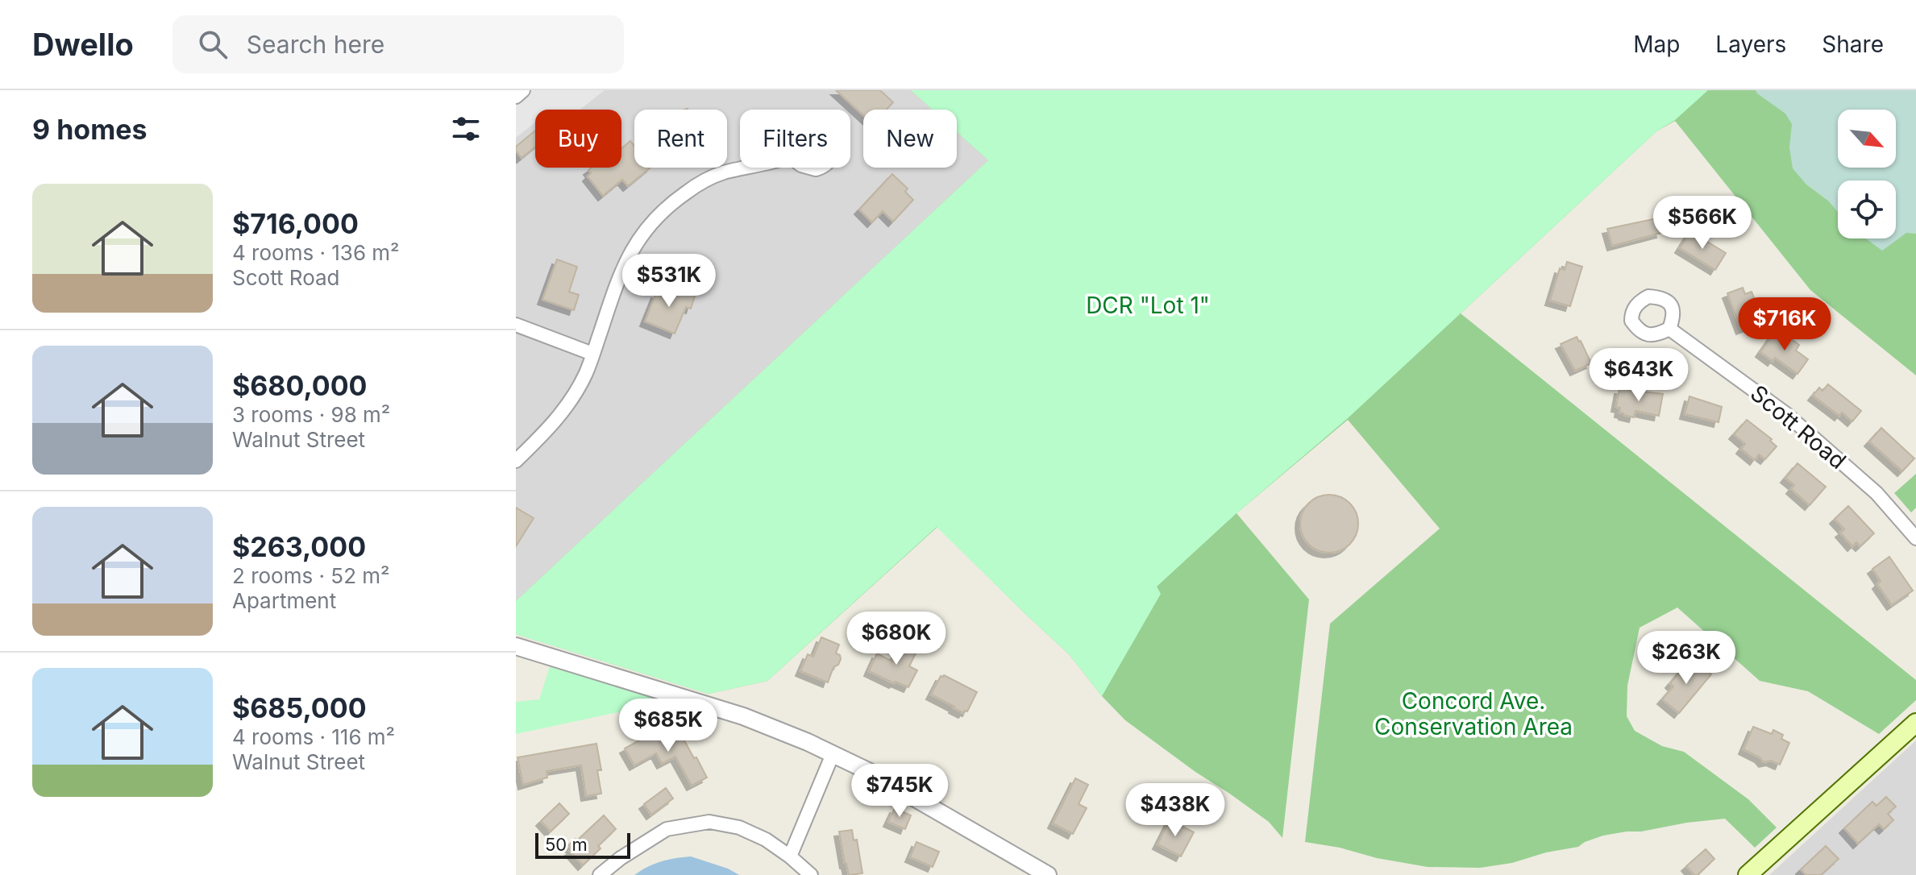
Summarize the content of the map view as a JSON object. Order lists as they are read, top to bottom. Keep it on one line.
{"streets":{"street":["Scott Road"]},"parks":["DCR \"Lot 1\"","Concord Ave. Conservation Area"],"scale_bar":"50 m","north":"bottom right","page":{"header":"Dwello","search":"Search here","nav":["Map","Layers","Share"],"heading":"9 homes","chip":["Buy","Rent","Filters","New"],"list":[{"name":"$716,000","note":"4 rooms · 136 m² · Scott Road"},{"name":"$680,000","note":"3 rooms · 98 m² · Walnut Street"},{"name":"$263,000","note":"2 rooms · 52 m² · Apartment"},{"name":"$685,000","note":"4 rooms · 116 m² · Walnut Street"}],"price":["$566K","$531K","$716K","$643K","$680K","$263K","$685K","$745K","$438K"],"scale":"50 m"}}
